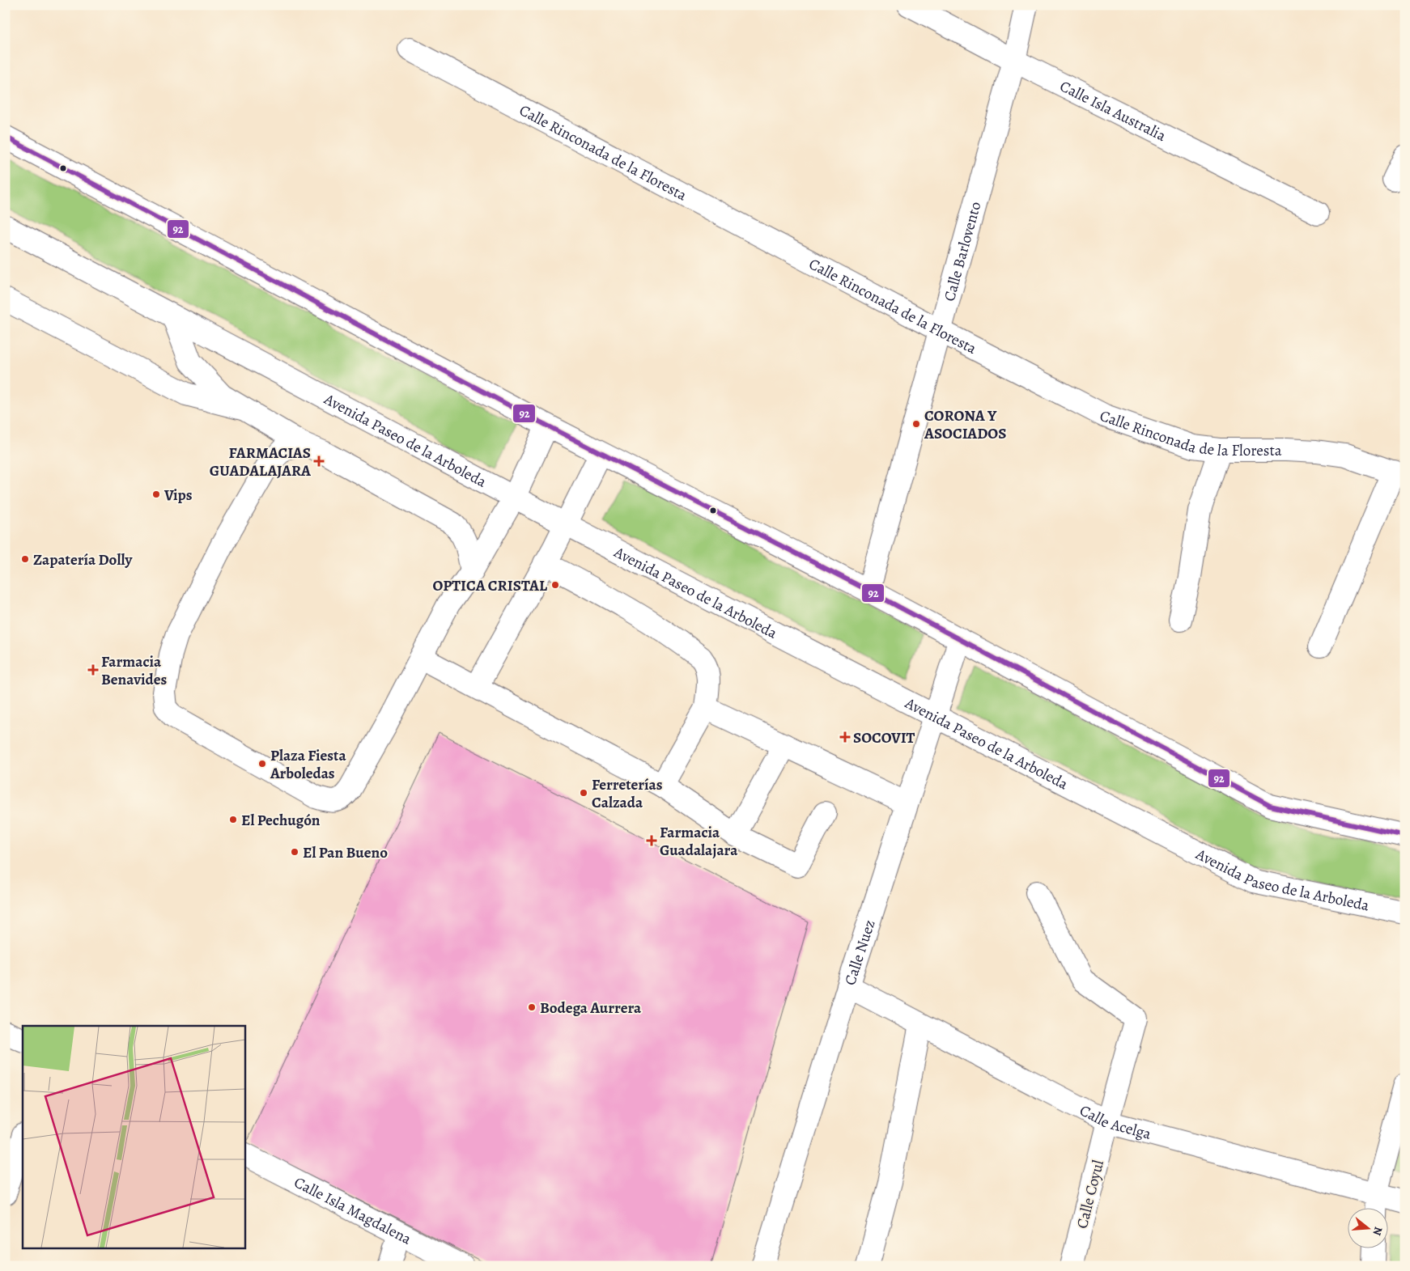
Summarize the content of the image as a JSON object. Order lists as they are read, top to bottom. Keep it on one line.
{"streets":{"street":["Calle Isla Australia","Calle Rinconada de la Floresta","Calle Barlovento","Avenida Paseo de la Arboleda","Calle Nuez","Calle Acelga","Calle Coyul","Calle Isla Magdalena"]},"crossings":[["Calle Isla Australia","Calle Barlovento"],["Calle Rinconada de la Floresta","Calle Barlovento"],["Avenida Paseo de la Arboleda","Calle Nuez"],["Calle Nuez","Calle Acelga"],["Calle Acelga","Calle Coyul"]],"places":{"other":["CORONA Y ASOCIADOS","Vips","Zapatería Dolly","OPTICA CRISTAL","Plaza Fiesta Arboledas","Ferreterías Calzada","El Pechugón","El Pan Bueno","Bodega Aurrera"],"health":["FARMACIAS GUADALAJARA","Farmacia Benavides","SOCOVIT","Farmacia Guadalajara"]},"lines":["transit line 92"],"north":"right"}
